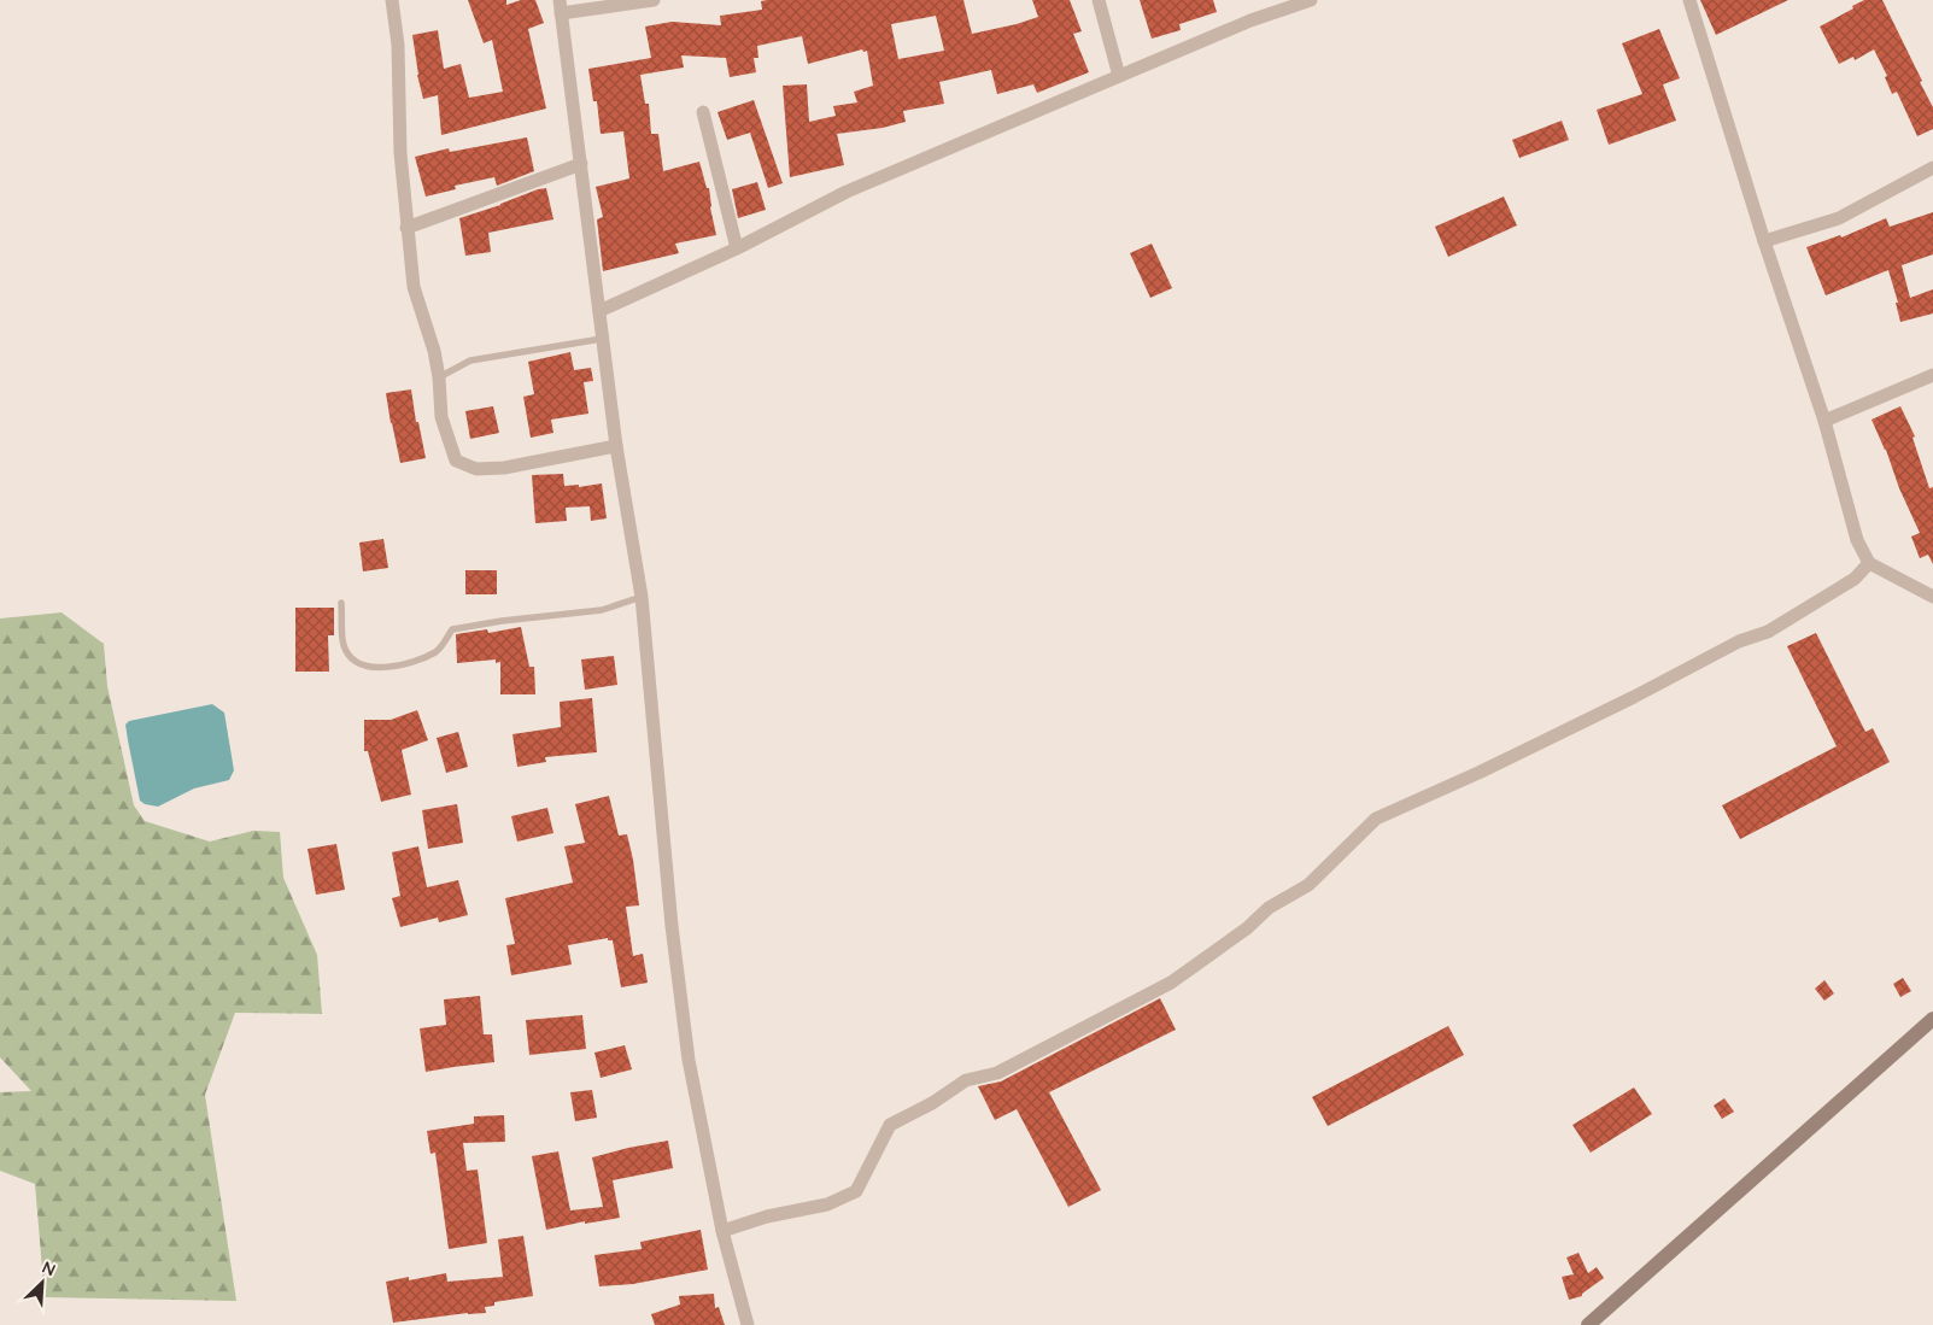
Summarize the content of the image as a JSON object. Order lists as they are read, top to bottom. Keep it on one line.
{"north":"top right"}
